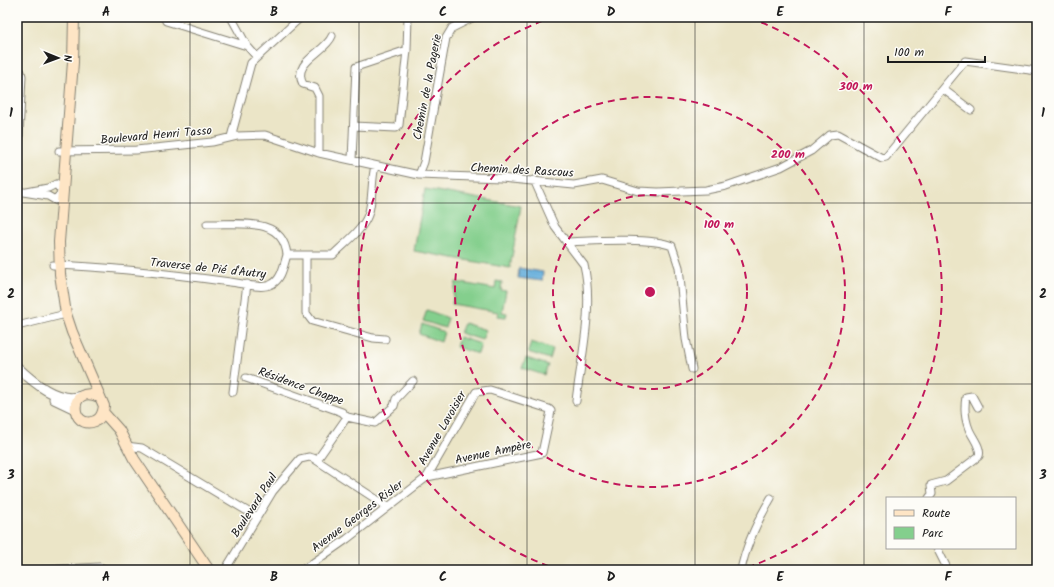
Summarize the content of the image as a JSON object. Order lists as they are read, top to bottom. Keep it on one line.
{"streets":{"street":["Chemin de la Pagerie","Boulevard Henri Tasso","Chemin des Rascous","Traverse de Pié d'Autry","Résidence Chappe","Avenue Lavoisier","Avenue Ampère","Boulevard Paul","Avenue Georges Risler"]},"crossings":[["Chemin de la Pagerie","Chemin des Rascous"],["Boulevard Henri Tasso","Chemin des Rascous"],["Résidence Chappe","Boulevard Paul"],["Avenue Lavoisier","Avenue Ampère"],["Avenue Lavoisier","Avenue Georges Risler"],["Avenue Ampère","Avenue Georges Risler"]],"legend":["Route","Parc"],"scale_bar":"100 m","north":"right","grid":{"columns":["A","B","C","D","E","F"],"rows":["1","2","3"]},"rings":["300 m","200 m","100 m"]}
